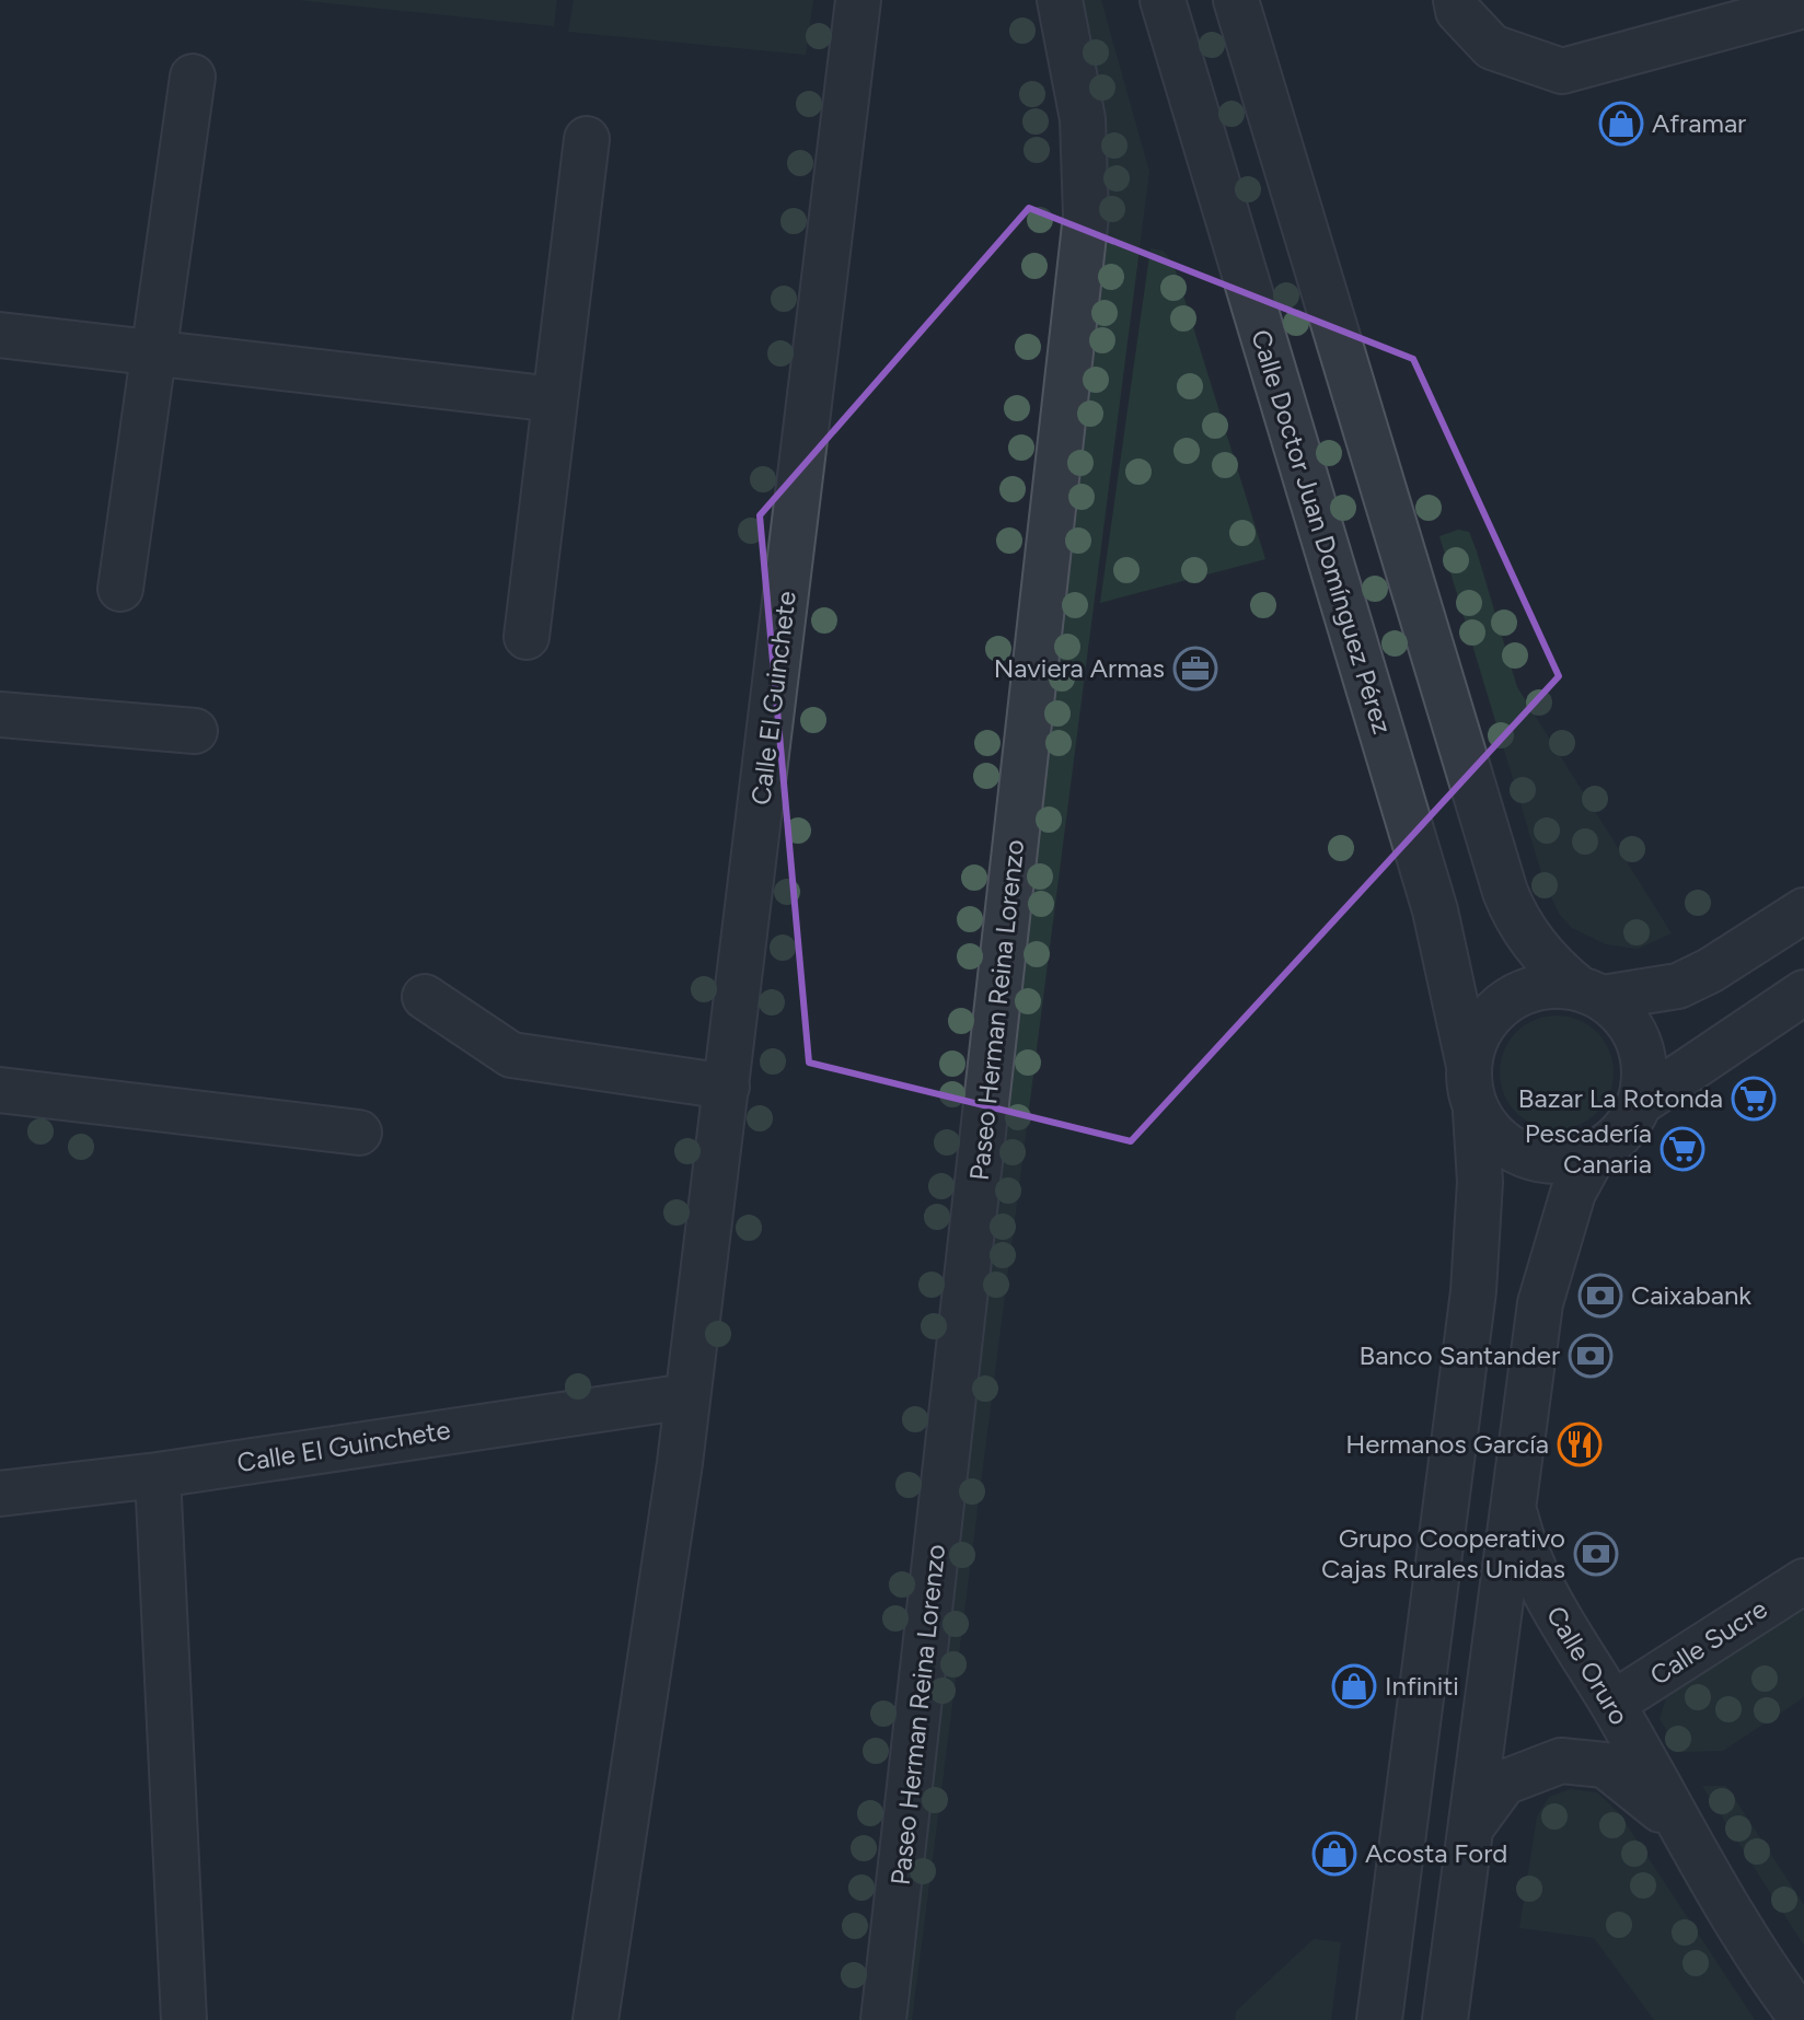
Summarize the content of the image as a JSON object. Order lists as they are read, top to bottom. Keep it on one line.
{"streets":{"street":["Calle Doctor Juan Domínguez Pérez","Calle El Guinchete","Paseo Herman Reina Lorenzo","Calle Sucre","Calle Oruro"]},"crossings":[["Calle Sucre","Calle Oruro"]],"places":{"shop":["Aframar","Infiniti","Acosta Ford"],"office":["Naviera Armas"],"supermarket":["Bazar La Rotonda","Pescadería Canaria"],"bank":["Caixabank","Banco Santander","Grupo Cooperativo Cajas Rurales Unidas"],"restaurant":["Hermanos García"]}}
